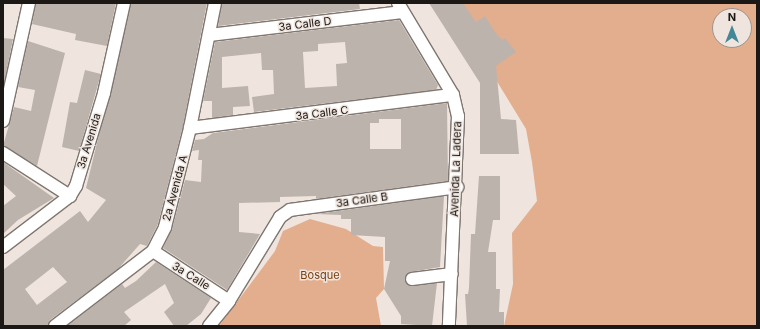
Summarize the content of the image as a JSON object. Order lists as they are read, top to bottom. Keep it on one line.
{"streets":{"street":["3a Calle D","3a Calle C","3a Avenida","Avenida La Ladera","2a Avenida A","3a Calle B","3a Calle"]},"crossings":[["3a Calle D","Avenida La Ladera"],["3a Calle D","2a Avenida A"],["3a Calle C","Avenida La Ladera"],["3a Calle C","2a Avenida A"],["Avenida La Ladera","3a Calle B"],["2a Avenida A","3a Calle"],["3a Calle B","3a Calle"]],"parks":["Bosque"],"north":"top"}
